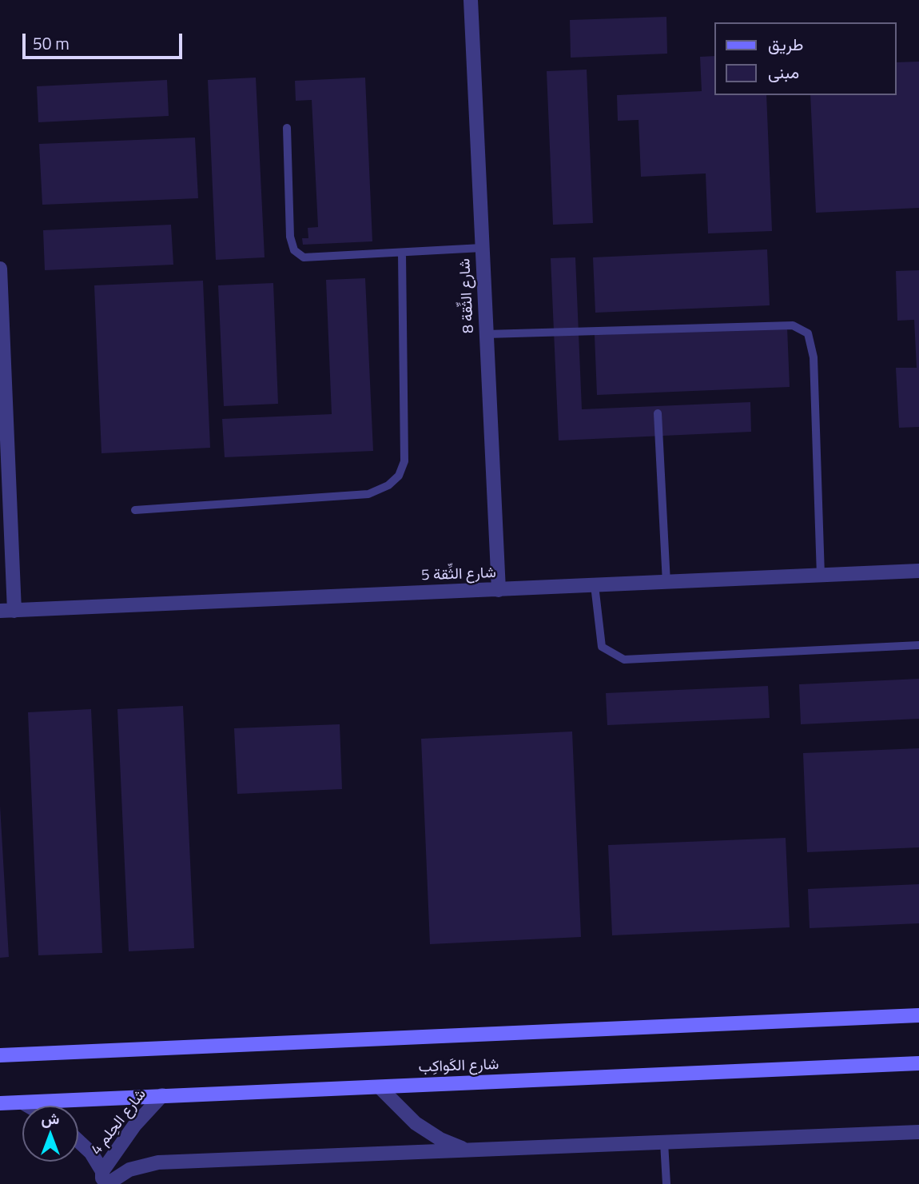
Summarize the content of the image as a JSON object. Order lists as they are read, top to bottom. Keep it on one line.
{"streets":{"street":["شارع الثِّقة 8","شارع الثِّقة 5","شارع الكَواكِب","شارع الحِلم 4"]},"crossings":[["شارع الثِّقة 8","شارع الثِّقة 5"],["شارع الكَواكِب","شارع الحِلم 4"]],"legend":["طريق","مبنى"],"scale_bar":"50 m","north":"top"}
